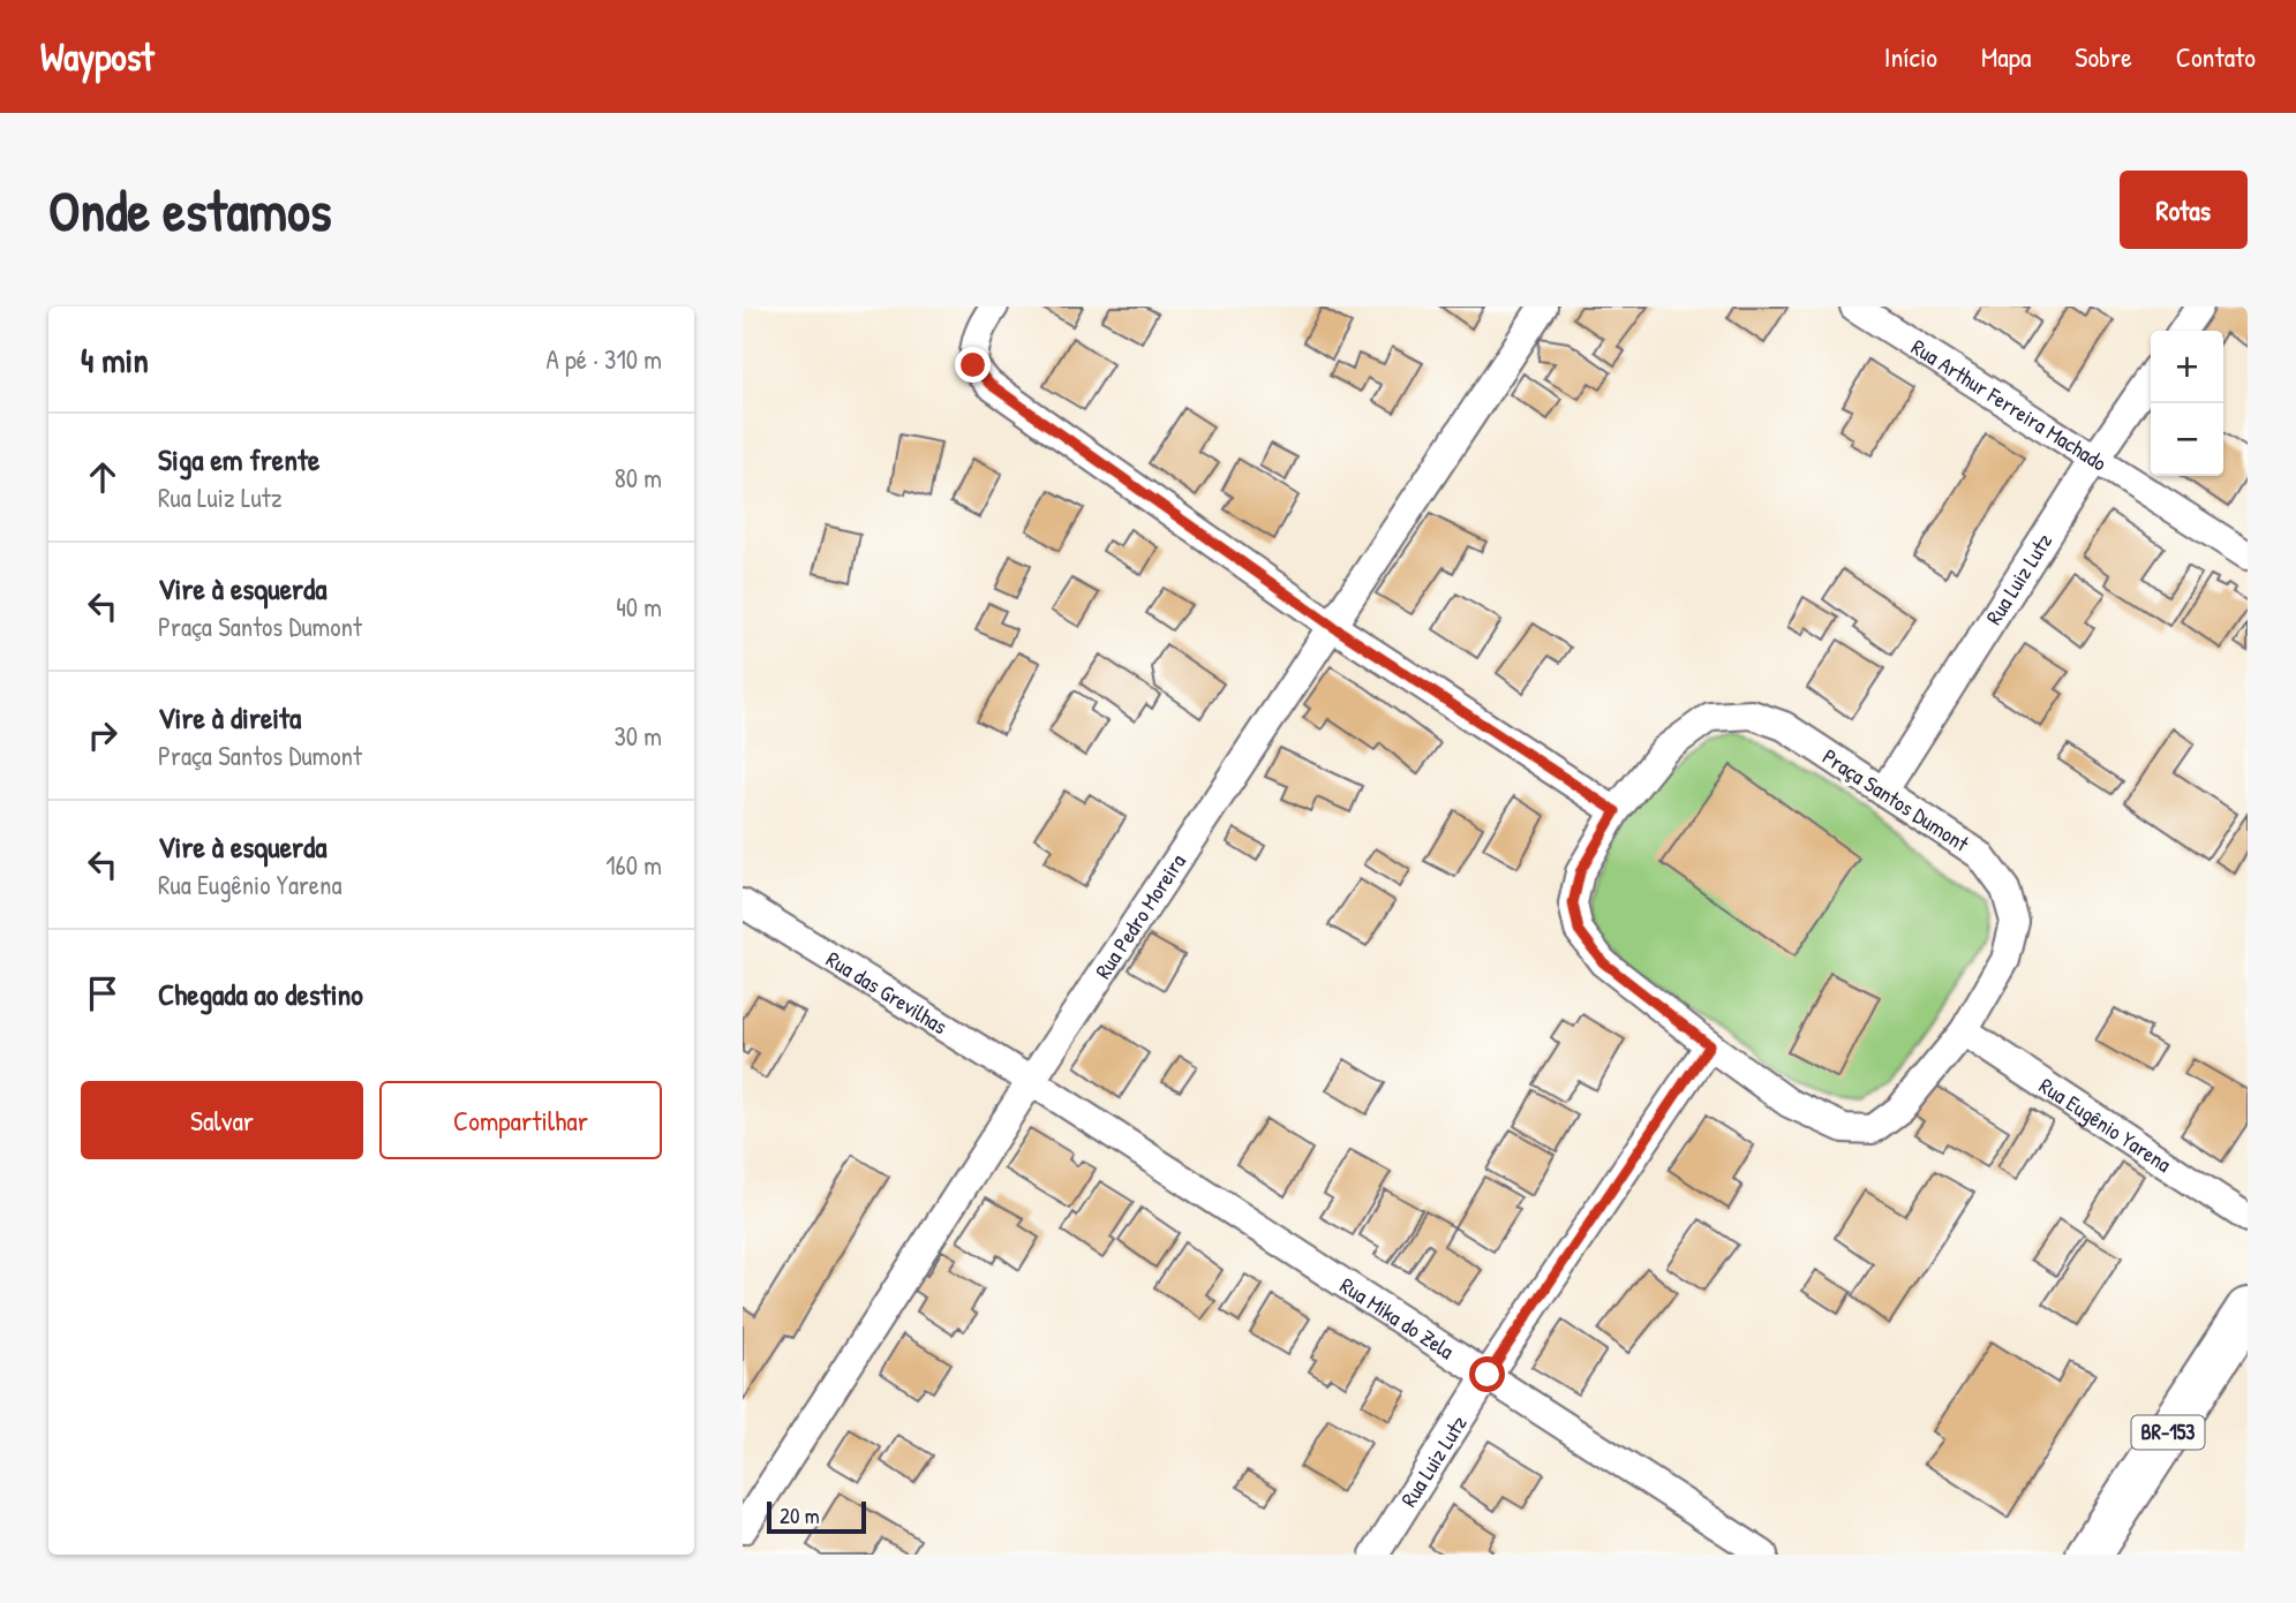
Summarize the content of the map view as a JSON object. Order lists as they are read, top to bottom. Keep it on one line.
{"streets":{"highway":["BR-153"],"street":["Rua Arthur Ferreira Machado","Rua Luiz Lutz","Praça Santos Dumont","Rua Pedro Moreira","Rua das Grevilhas","Rua Eugênio Yarena","Rua Mika do Zela"]},"crossings":[["Rua Arthur Ferreira Machado","Rua Luiz Lutz"],["Rua Luiz Lutz","Praça Santos Dumont"],["Rua Luiz Lutz","Rua Mika do Zela"],["Praça Santos Dumont","Rua Eugênio Yarena"],["Rua Pedro Moreira","Rua das Grevilhas"],["Rua Pedro Moreira","Rua Mika do Zela"],["Rua das Grevilhas","Rua Mika do Zela"]],"scale_bar":"20 m","page":{"header":"Waypost","nav":["Início","Mapa","Sobre","Contato"],"buttons":["Rotas",["Salvar","Compartilhar"]],"title":"Onde estamos","heading":["4 min","A pé · 310 m"],"map_buttons":["+","−"],"list":[["Siga em frente","Rua Luiz Lutz","80 m"],["Vire à esquerda","Praça Santos Dumont","40 m"],["Vire à direita","Praça Santos Dumont","30 m"],["Vire à esquerda","Rua Eugênio Yarena","160 m"],"Chegada ao destino"],"scale":"20 m"}}
